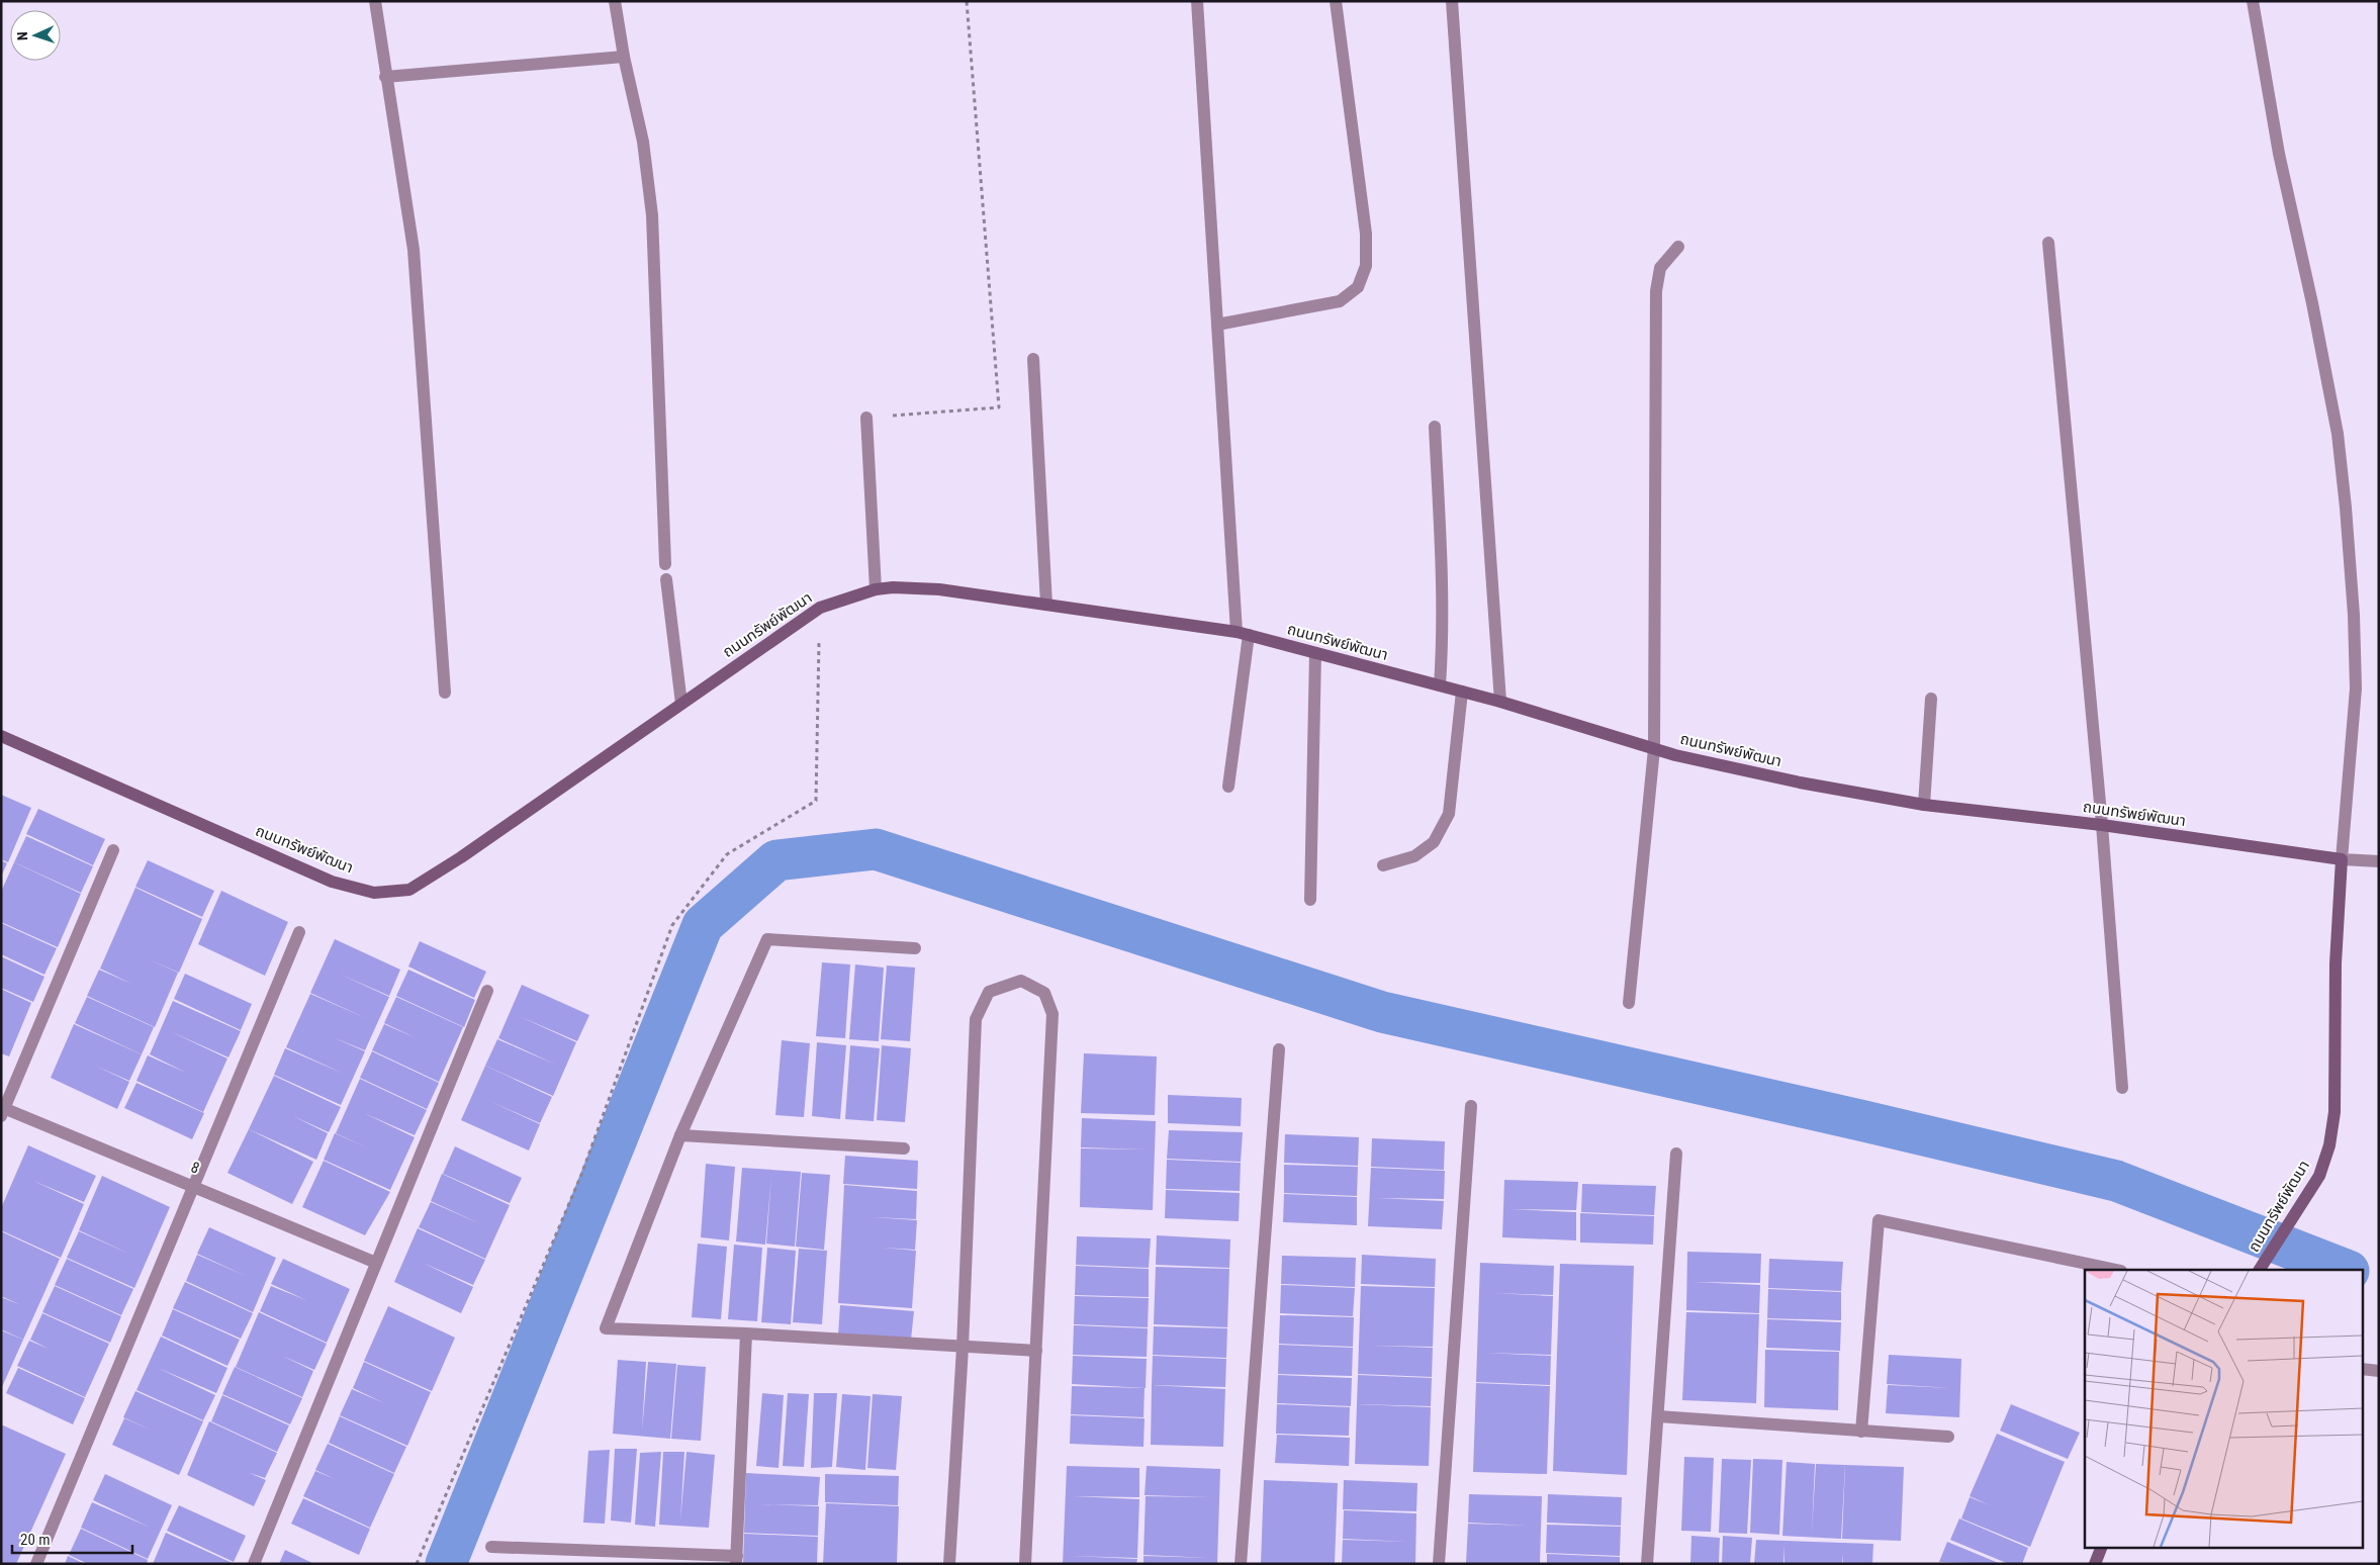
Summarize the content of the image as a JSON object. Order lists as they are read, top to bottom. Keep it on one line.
{"streets":{"street":["ถนนทรัพย์พัฒนา","8"]},"scale_bar":"20 m","north":"left"}
